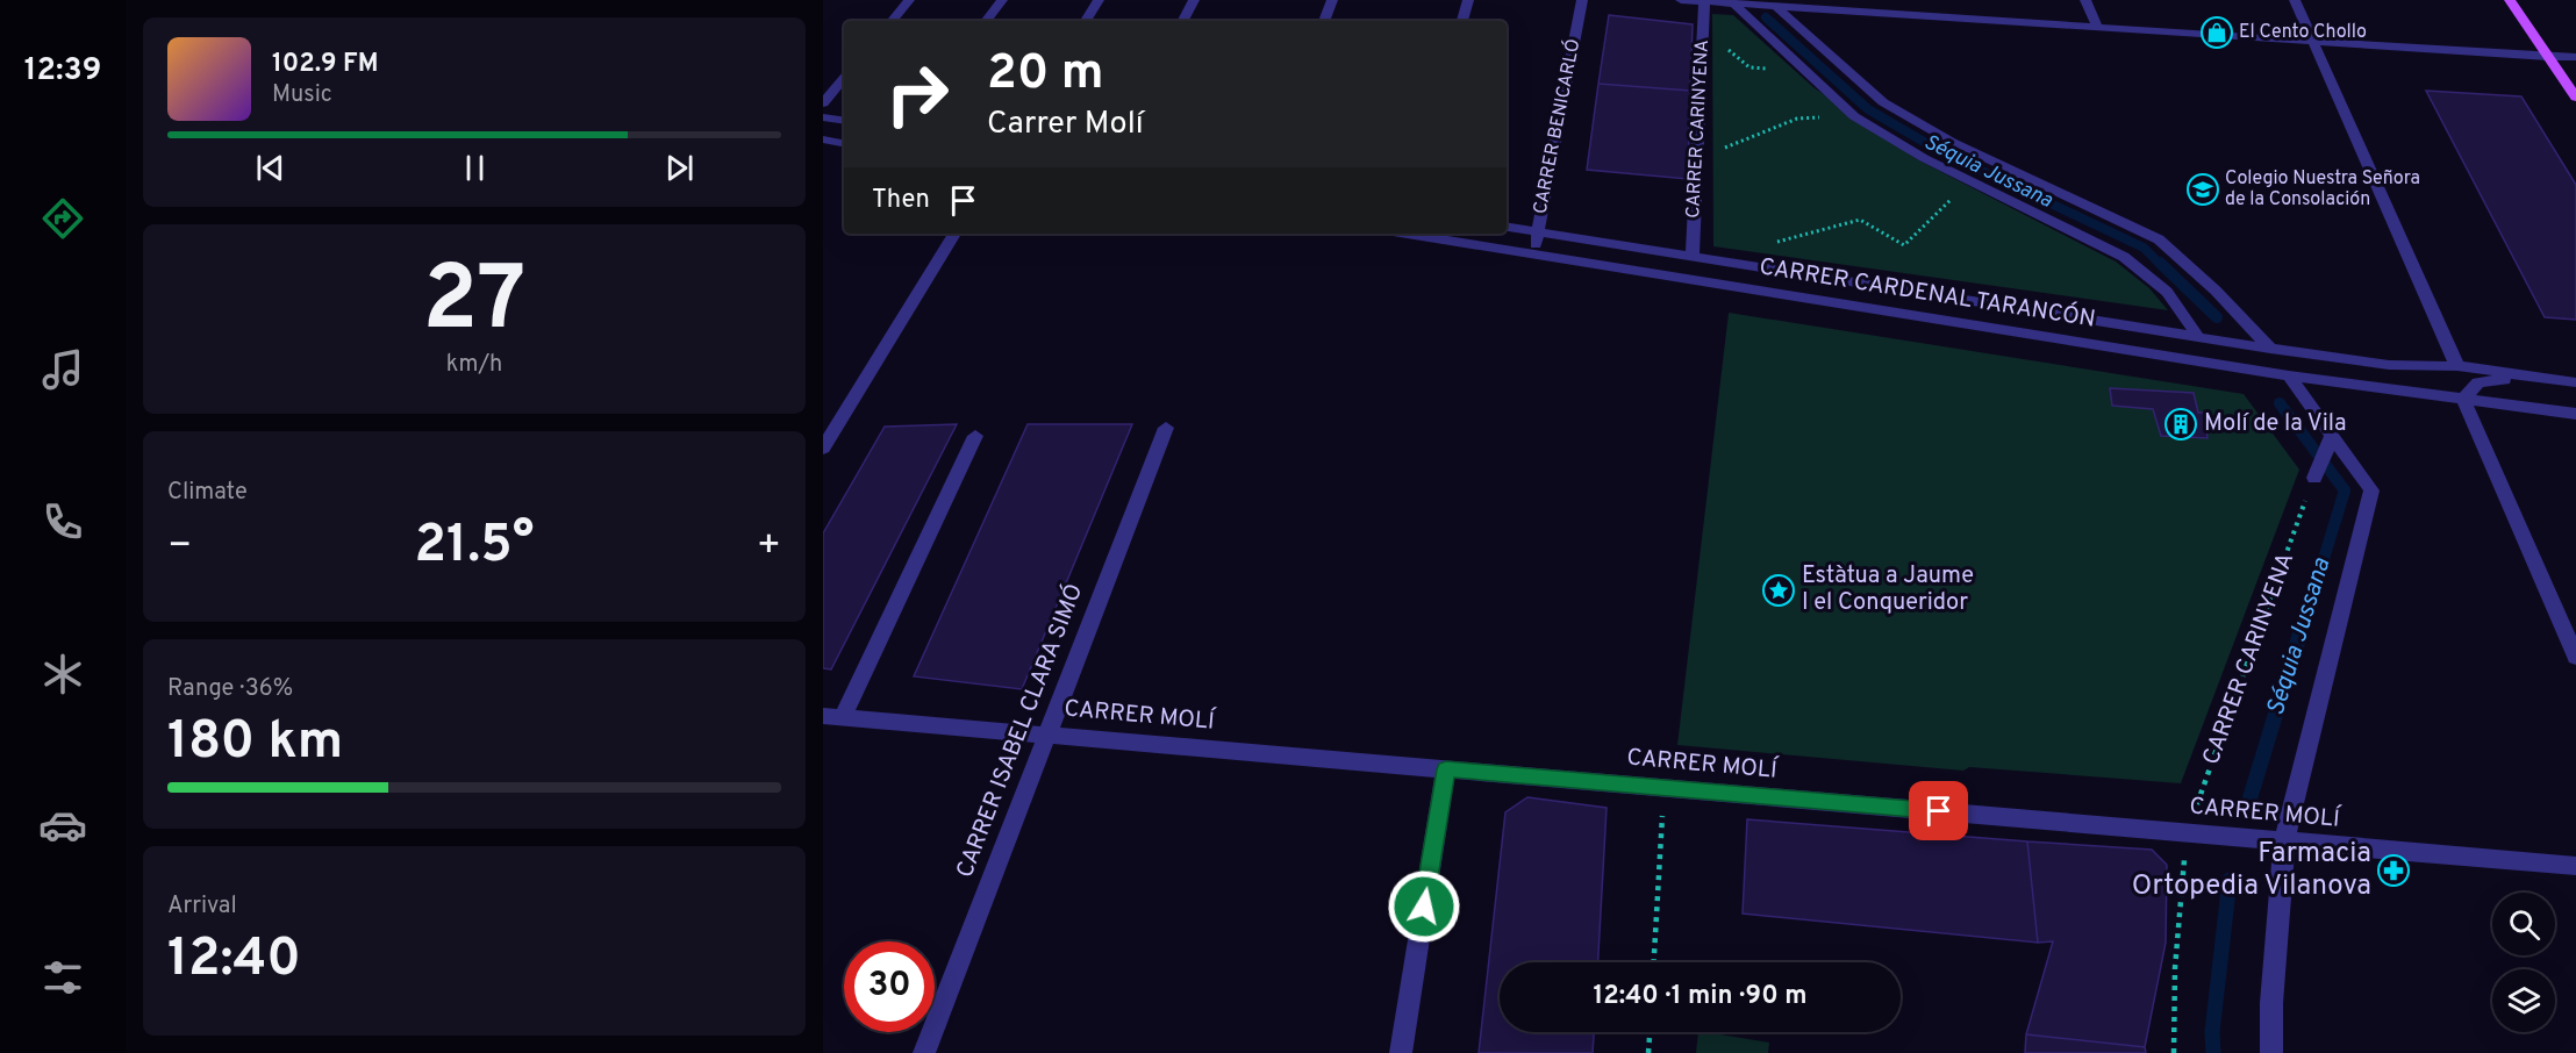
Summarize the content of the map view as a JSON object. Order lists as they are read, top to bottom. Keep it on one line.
{"streets":{"street":["CARRER BENICARLÓ","CARRER CARINYENA","CARRER CARDENAL TARANCÓN","CARRER MOLÍ","CARRER ISABEL CLARA SIMÓ"]},"crossings":[["CARRER BENICARLÓ","CARRER CARDENAL TARANCÓN"],["CARRER CARINYENA","CARRER CARDENAL TARANCÓN"],["CARRER CARINYENA","CARRER MOLÍ"],["CARRER MOLÍ","CARRER ISABEL CLARA SIMÓ"]],"water":["Séquia Jussana"],"places":{"shop":["El Cento Chollo"],"school or university":["Colegio Nuestra Señora de la Consolación"],"building":["Molí de la Vila"],"place":["Estàtua a Jaume I el Conqueridor"],"pharmacy":["Farmacia Ortopedia Vilanova"]},"page":{"tabs":"12:39","turn":["20 m","Carrer Molí"],"song":["102.9 FM","Music"],"then":"Then","tile":[["27","km/h"],"Climate",["Range · 36%","180 km"],["Arrival","12:40"]],"heat":["−","21.5°","+"],"limit":"30","trip":"12:40 · 1 min · 90 m"}}
